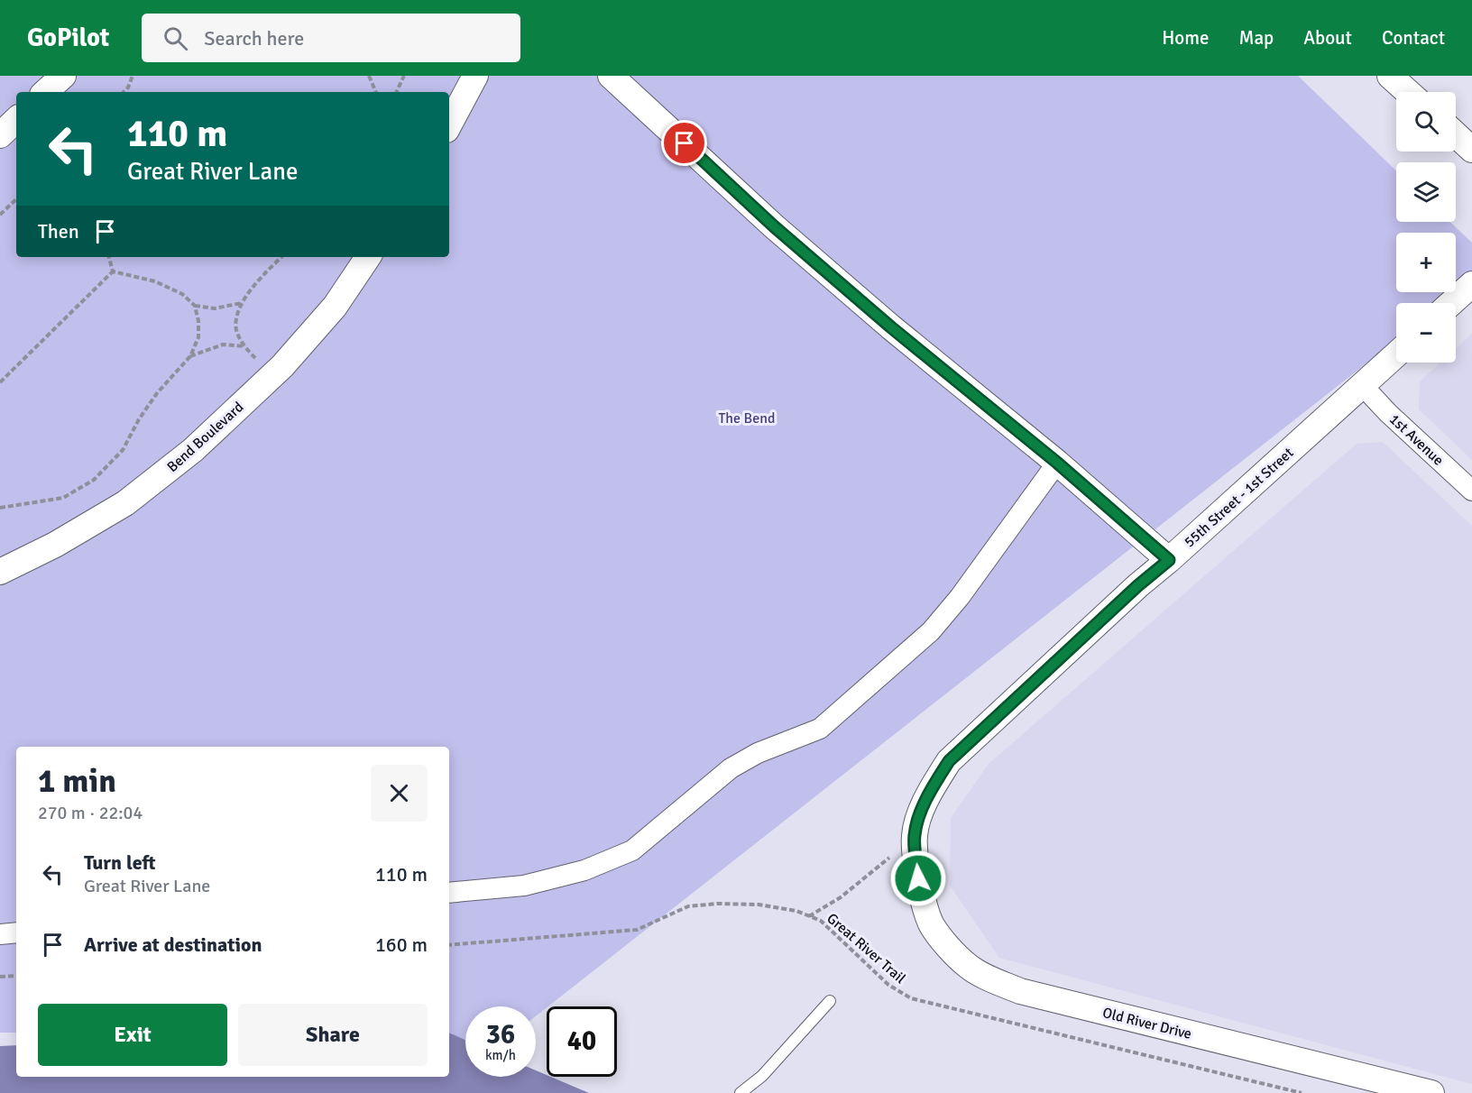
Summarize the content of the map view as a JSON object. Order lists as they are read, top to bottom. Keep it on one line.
{"streets":{"street":["Bend Boulevard","1st Avenue","55th Street - 1st Street","Old River Drive"],"path":["Great River Trail"]},"crossings":[["1st Avenue","55th Street - 1st Street"],["55th Street - 1st Street","Old River Drive"]],"parks":["The Bend"],"page":{"header":"GoPilot","search":"Search here","nav":["Home","Map","About","Contact"],"map_buttons":["+","−"],"turn":["110 m","Great River Lane"],"then":"Then","heading":["1 min","270 m · 22:04"],"list":[{"name":"Turn left","note":"Great River Lane","value":"110 m"},{"name":"Arrive at destination","value":"160 m"}],"buttons":["Exit","Share"],"speed":"36 km/h","limit":"40"}}
